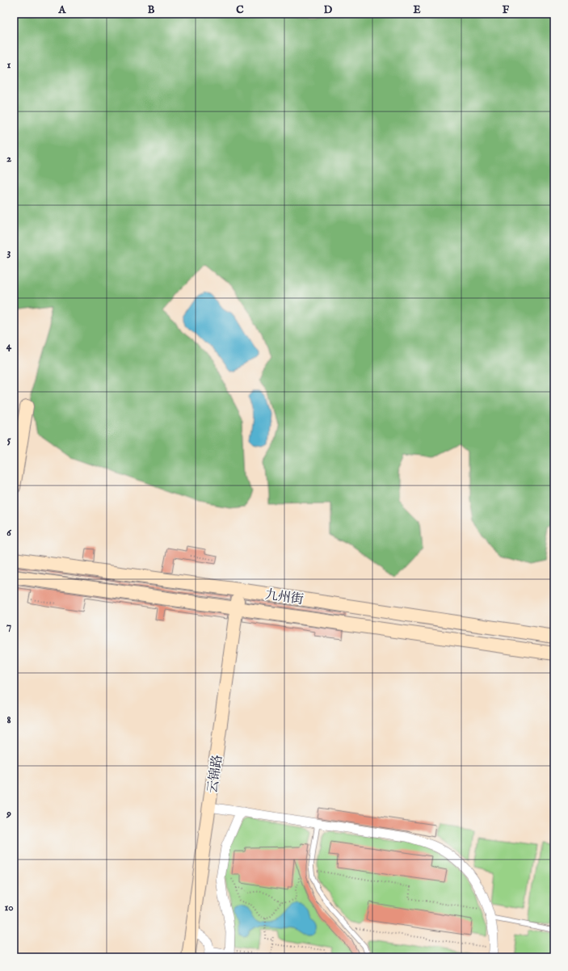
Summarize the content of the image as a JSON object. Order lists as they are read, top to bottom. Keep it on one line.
{"streets":{"main road":["九州街","云锦路"]},"crossings":[["九州街","云锦路"]],"grid":{"columns":["A","B","C","D","E","F"],"rows":["1","2","3","4","5","6","7","8","9","10"]}}
